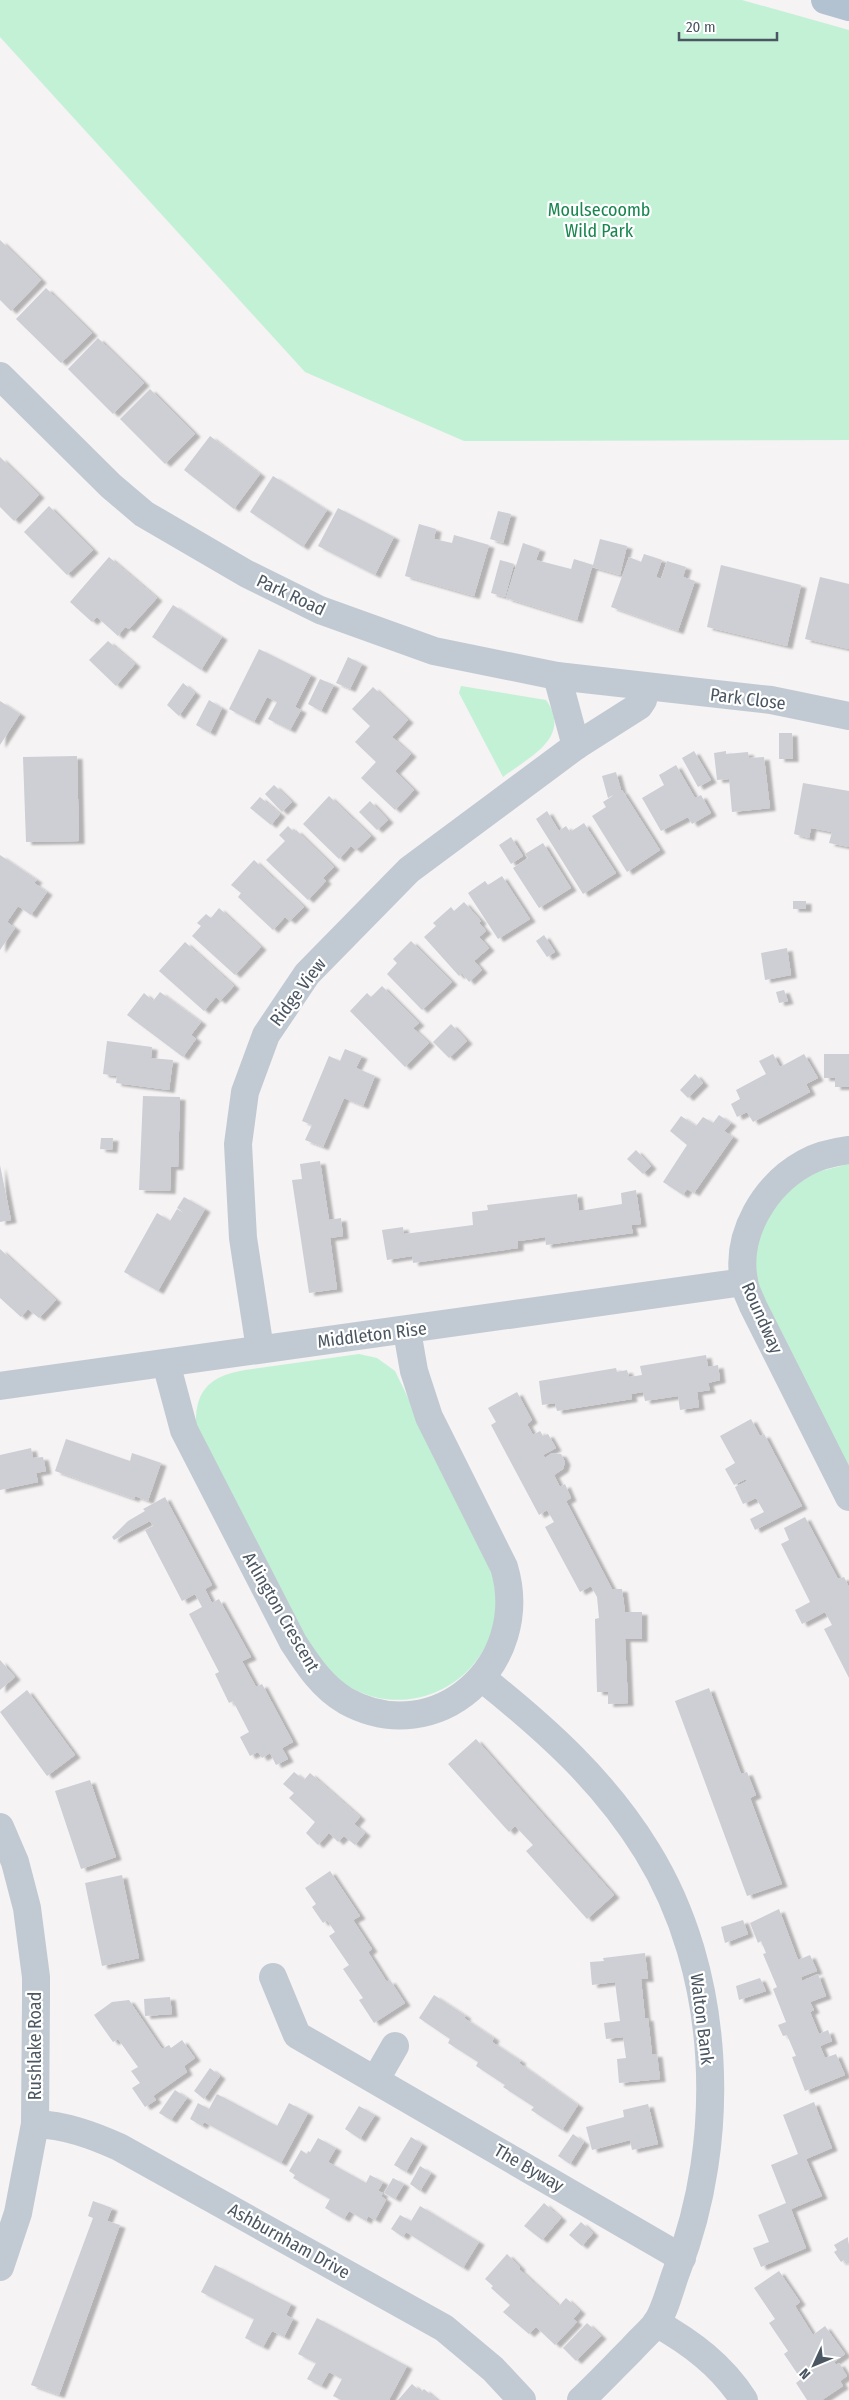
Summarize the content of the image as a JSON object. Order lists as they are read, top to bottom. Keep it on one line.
{"streets":{"street":["Park Road","Park Close","Ridge View","Roundway","Middleton Rise","Arlington Crescent","Walton Bank","Rushlake Road","The Byway","Ashburnham Drive"]},"crossings":[["Park Road","Park Close"],["Park Road","Ridge View"],["Park Close","Ridge View"],["Ridge View","Middleton Rise"],["Roundway","Middleton Rise"],["Middleton Rise","Arlington Crescent"],["Arlington Crescent","Walton Bank"],["Walton Bank","The Byway"],["Rushlake Road","Ashburnham Drive"]],"parks":["Moulsecoomb Wild Park"],"scale_bar":"20 m","north":"bottom left"}
